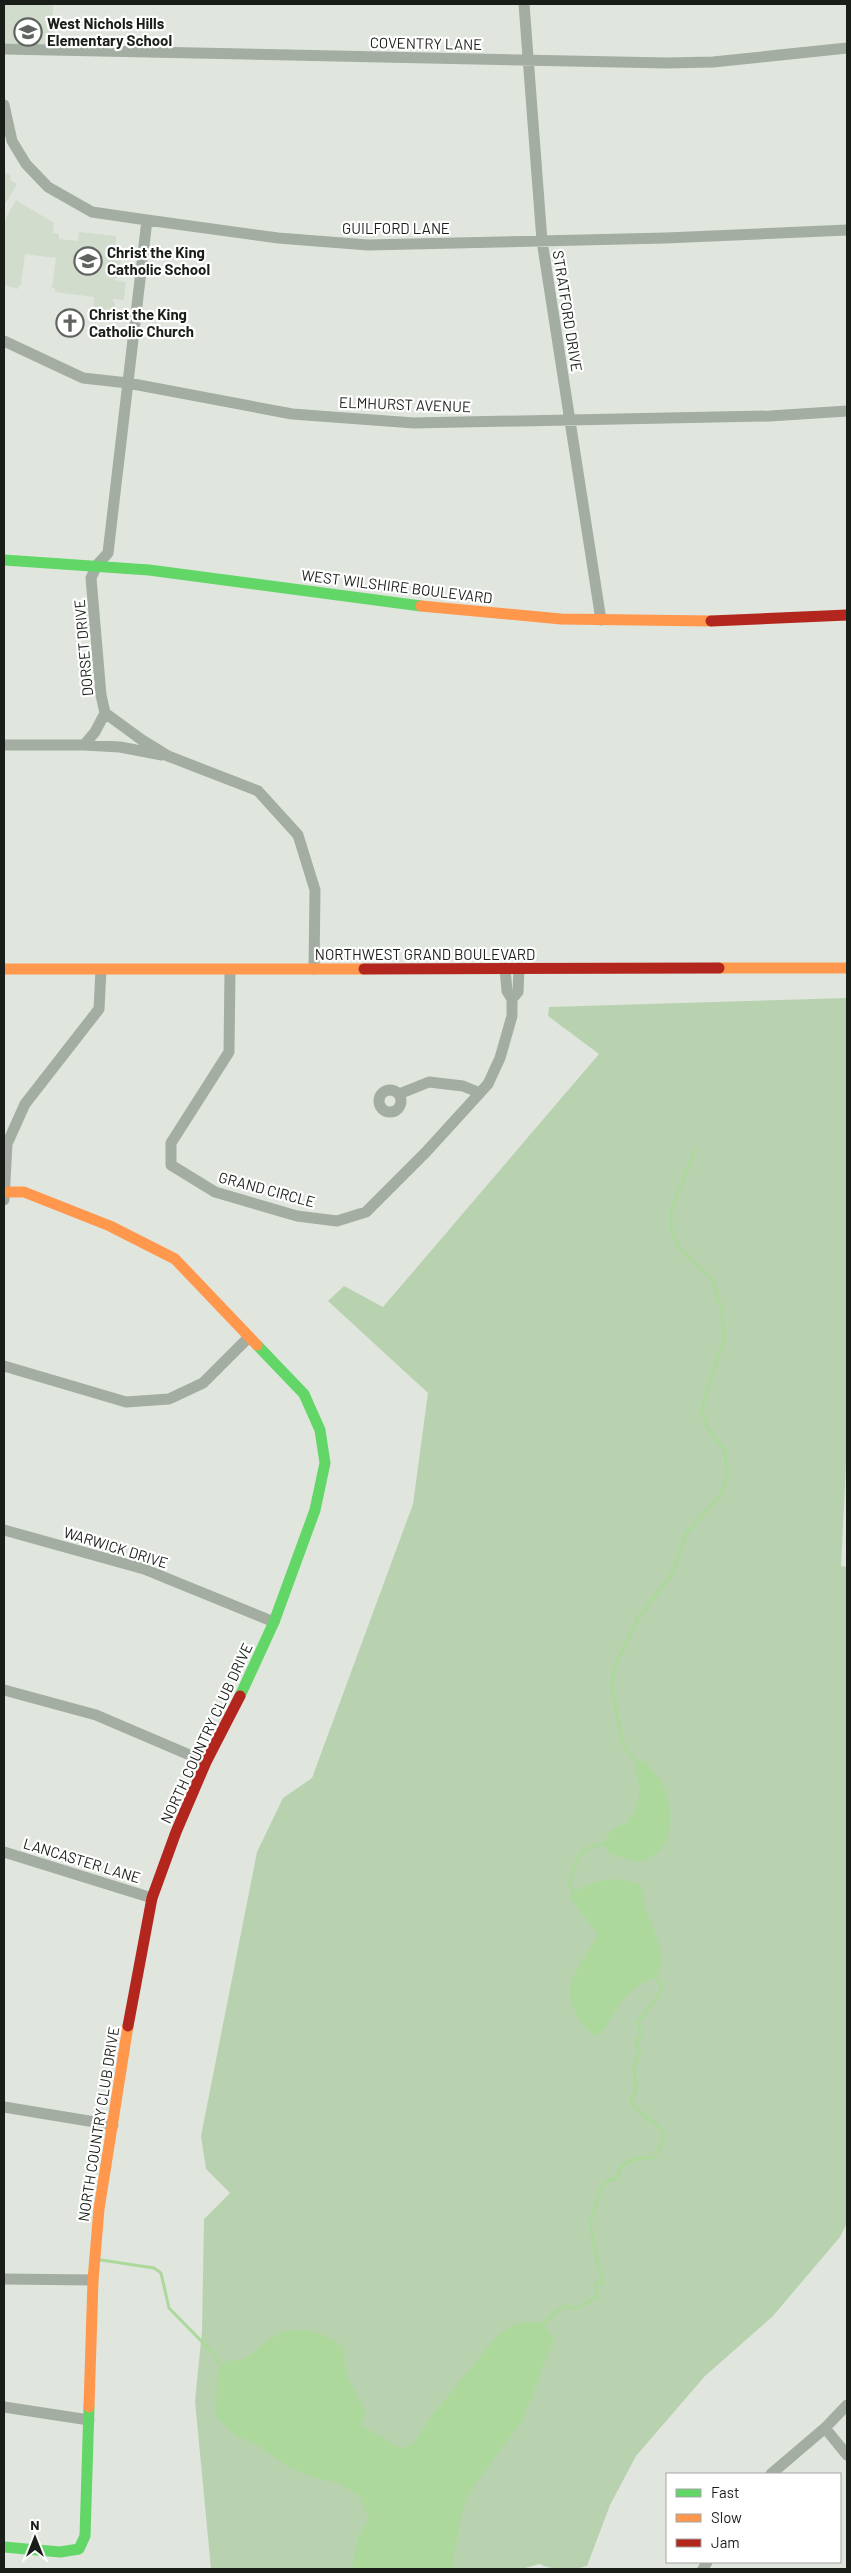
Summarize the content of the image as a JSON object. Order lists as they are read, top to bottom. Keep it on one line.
{"streets":{"street":["COVENTRY LANE","GUILFORD LANE","STRATFORD DRIVE","ELMHURST AVENUE","WEST WILSHIRE BOULEVARD","DORSET DRIVE","NORTHWEST GRAND BOULEVARD","GRAND CIRCLE","WARWICK DRIVE","NORTH COUNTRY CLUB DRIVE","LANCASTER LANE"]},"crossings":[["COVENTRY LANE","STRATFORD DRIVE"],["GUILFORD LANE","STRATFORD DRIVE"],["GUILFORD LANE","DORSET DRIVE"],["STRATFORD DRIVE","ELMHURST AVENUE"],["STRATFORD DRIVE","WEST WILSHIRE BOULEVARD"],["ELMHURST AVENUE","DORSET DRIVE"],["WEST WILSHIRE BOULEVARD","DORSET DRIVE"],["DORSET DRIVE","NORTHWEST GRAND BOULEVARD"],["NORTHWEST GRAND BOULEVARD","GRAND CIRCLE"],["WARWICK DRIVE","NORTH COUNTRY CLUB DRIVE"],["NORTH COUNTRY CLUB DRIVE","LANCASTER LANE"]],"places":{"school or university":["West Nichols Hills Elementary School","Christ the King Catholic School"],"church":["Christ the King Catholic Church"]},"legend":["Fast","Slow","Jam"],"north":"top"}
